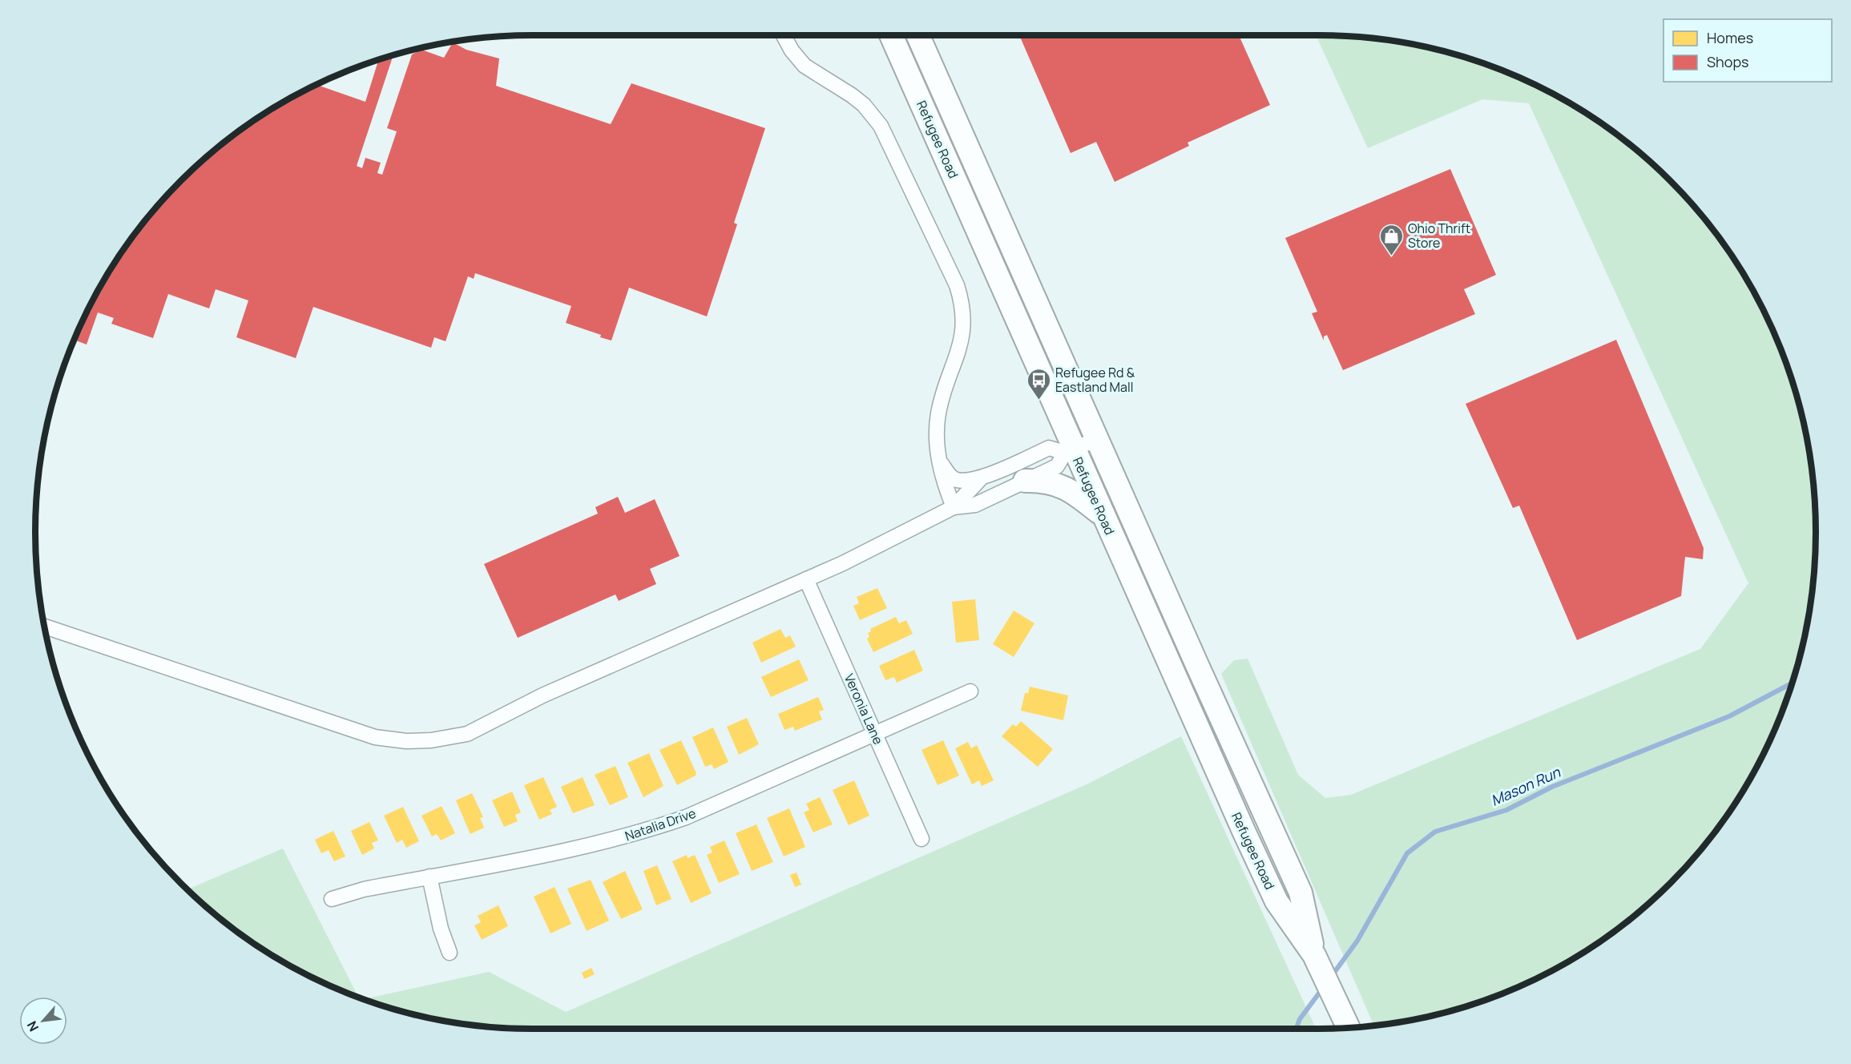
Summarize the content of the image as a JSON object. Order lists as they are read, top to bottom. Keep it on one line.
{"streets":{"main road":["Refugee Road"],"street":["Veronia Lane","Natalia Drive"]},"crossings":[["Veronia Lane","Natalia Drive"]],"water":["Mason Run"],"places":{"shop":["Ohio Thrift Store"],"bus stop":["Refugee Rd & Eastland Mall"]},"legend":["Homes","Shops"],"north":"bottom left"}
